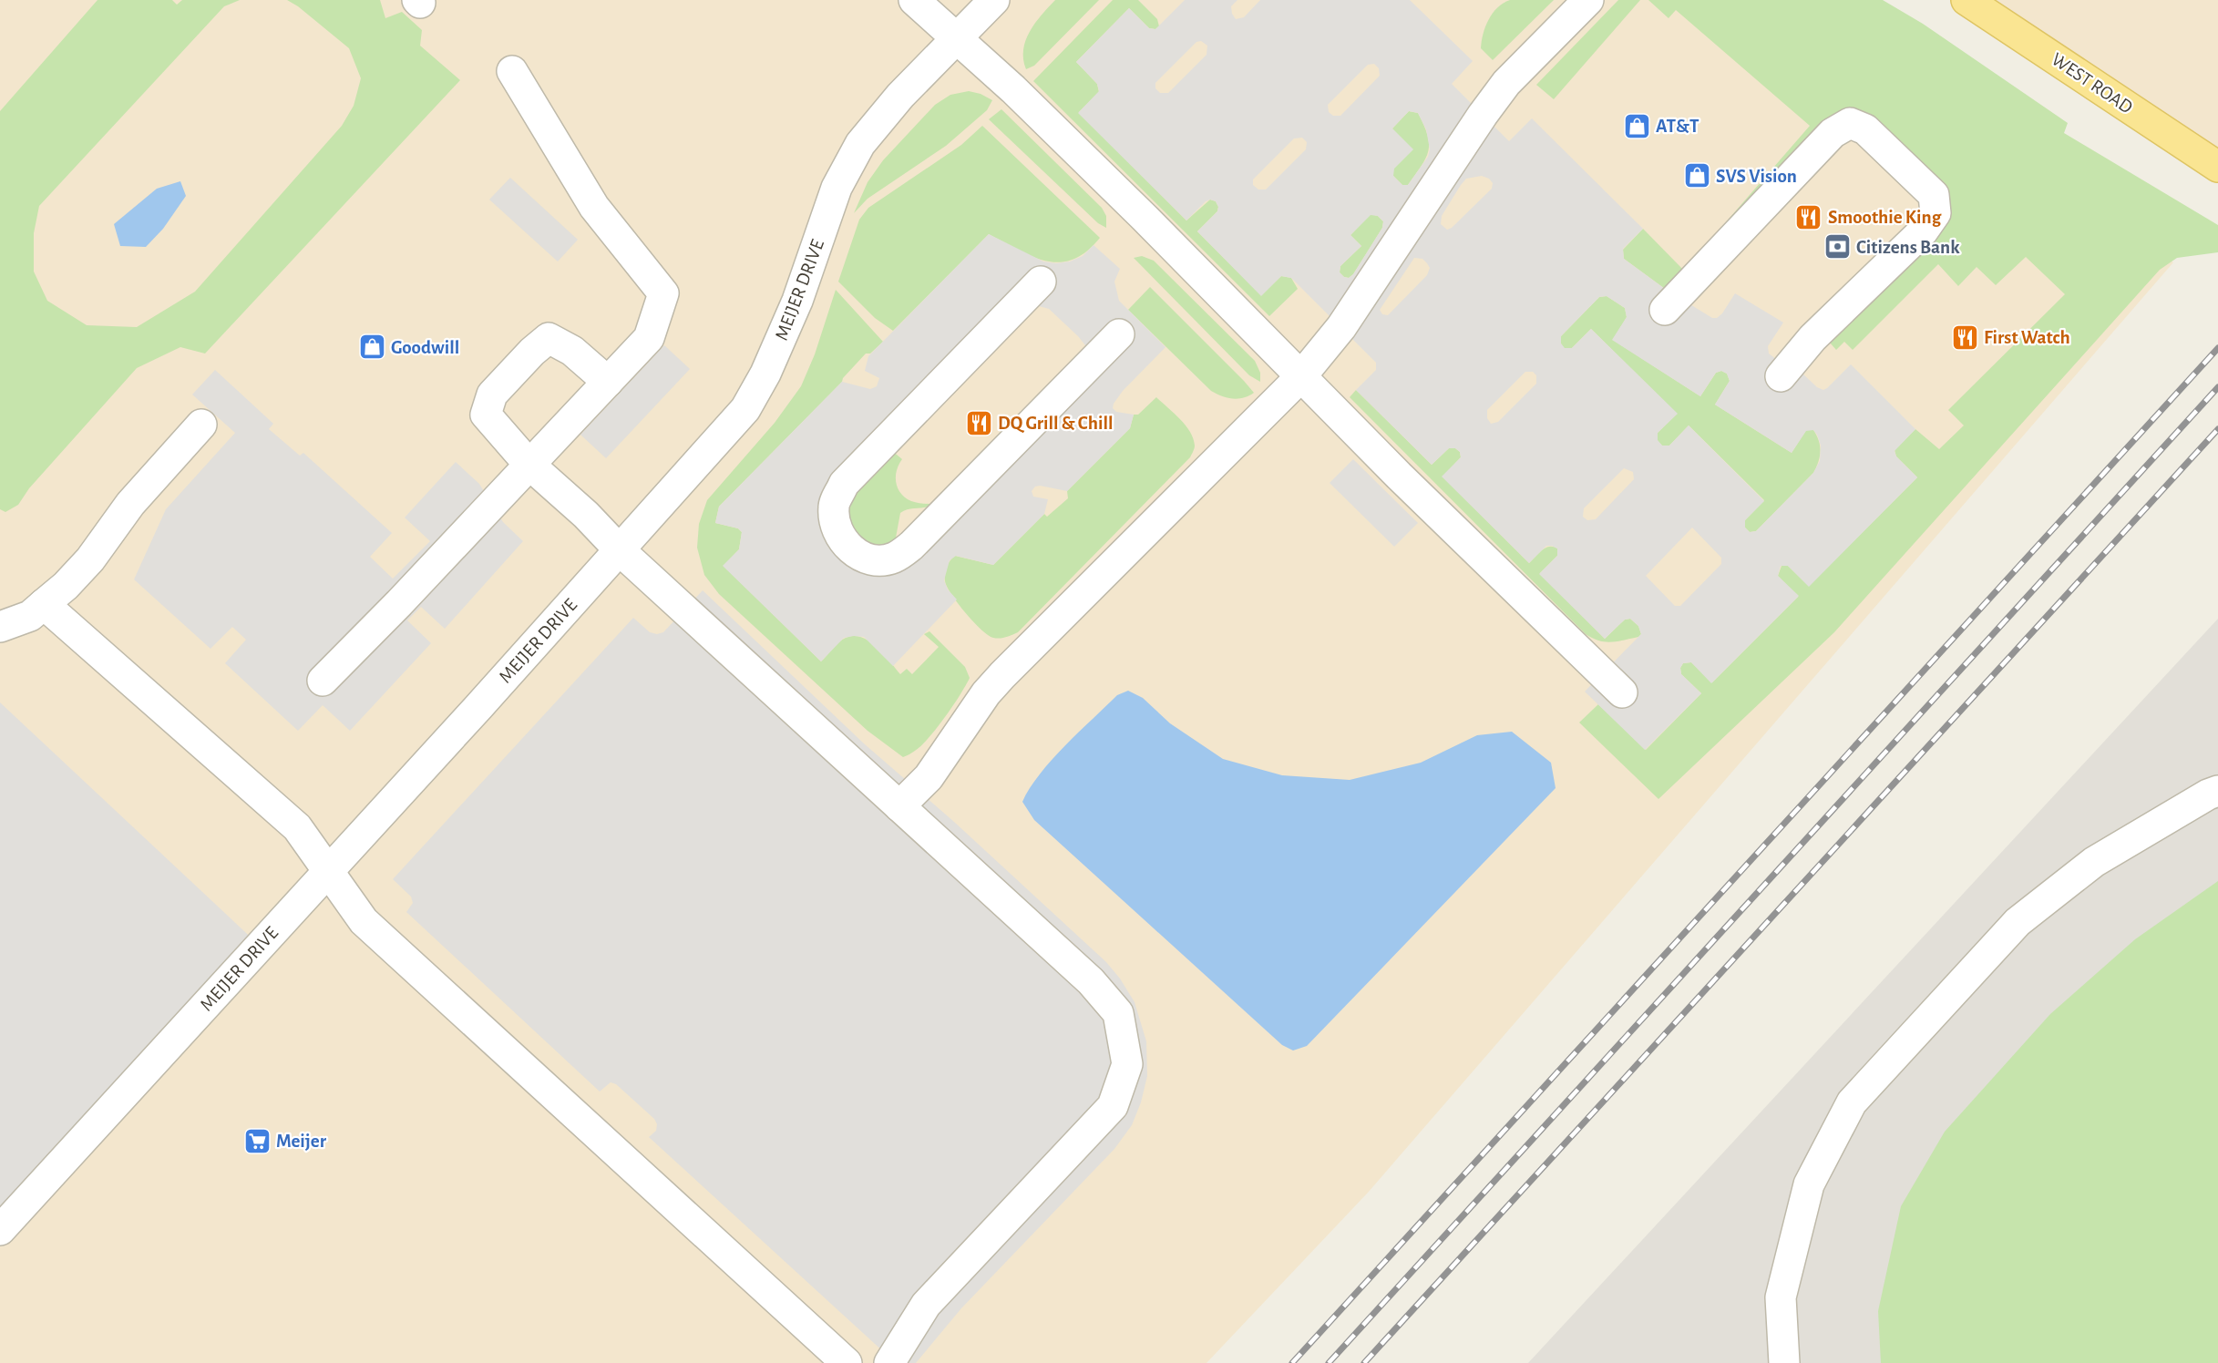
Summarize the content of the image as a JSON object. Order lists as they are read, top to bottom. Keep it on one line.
{"streets":{"main road":["WEST ROAD"],"street":["MEIJER DRIVE"]},"places":{"shop":["AT&T","SVS Vision","Goodwill"],"restaurant":["Smoothie King","First Watch","DQ Grill & Chill"],"bank":["Citizens Bank"],"supermarket":["Meijer"]}}
